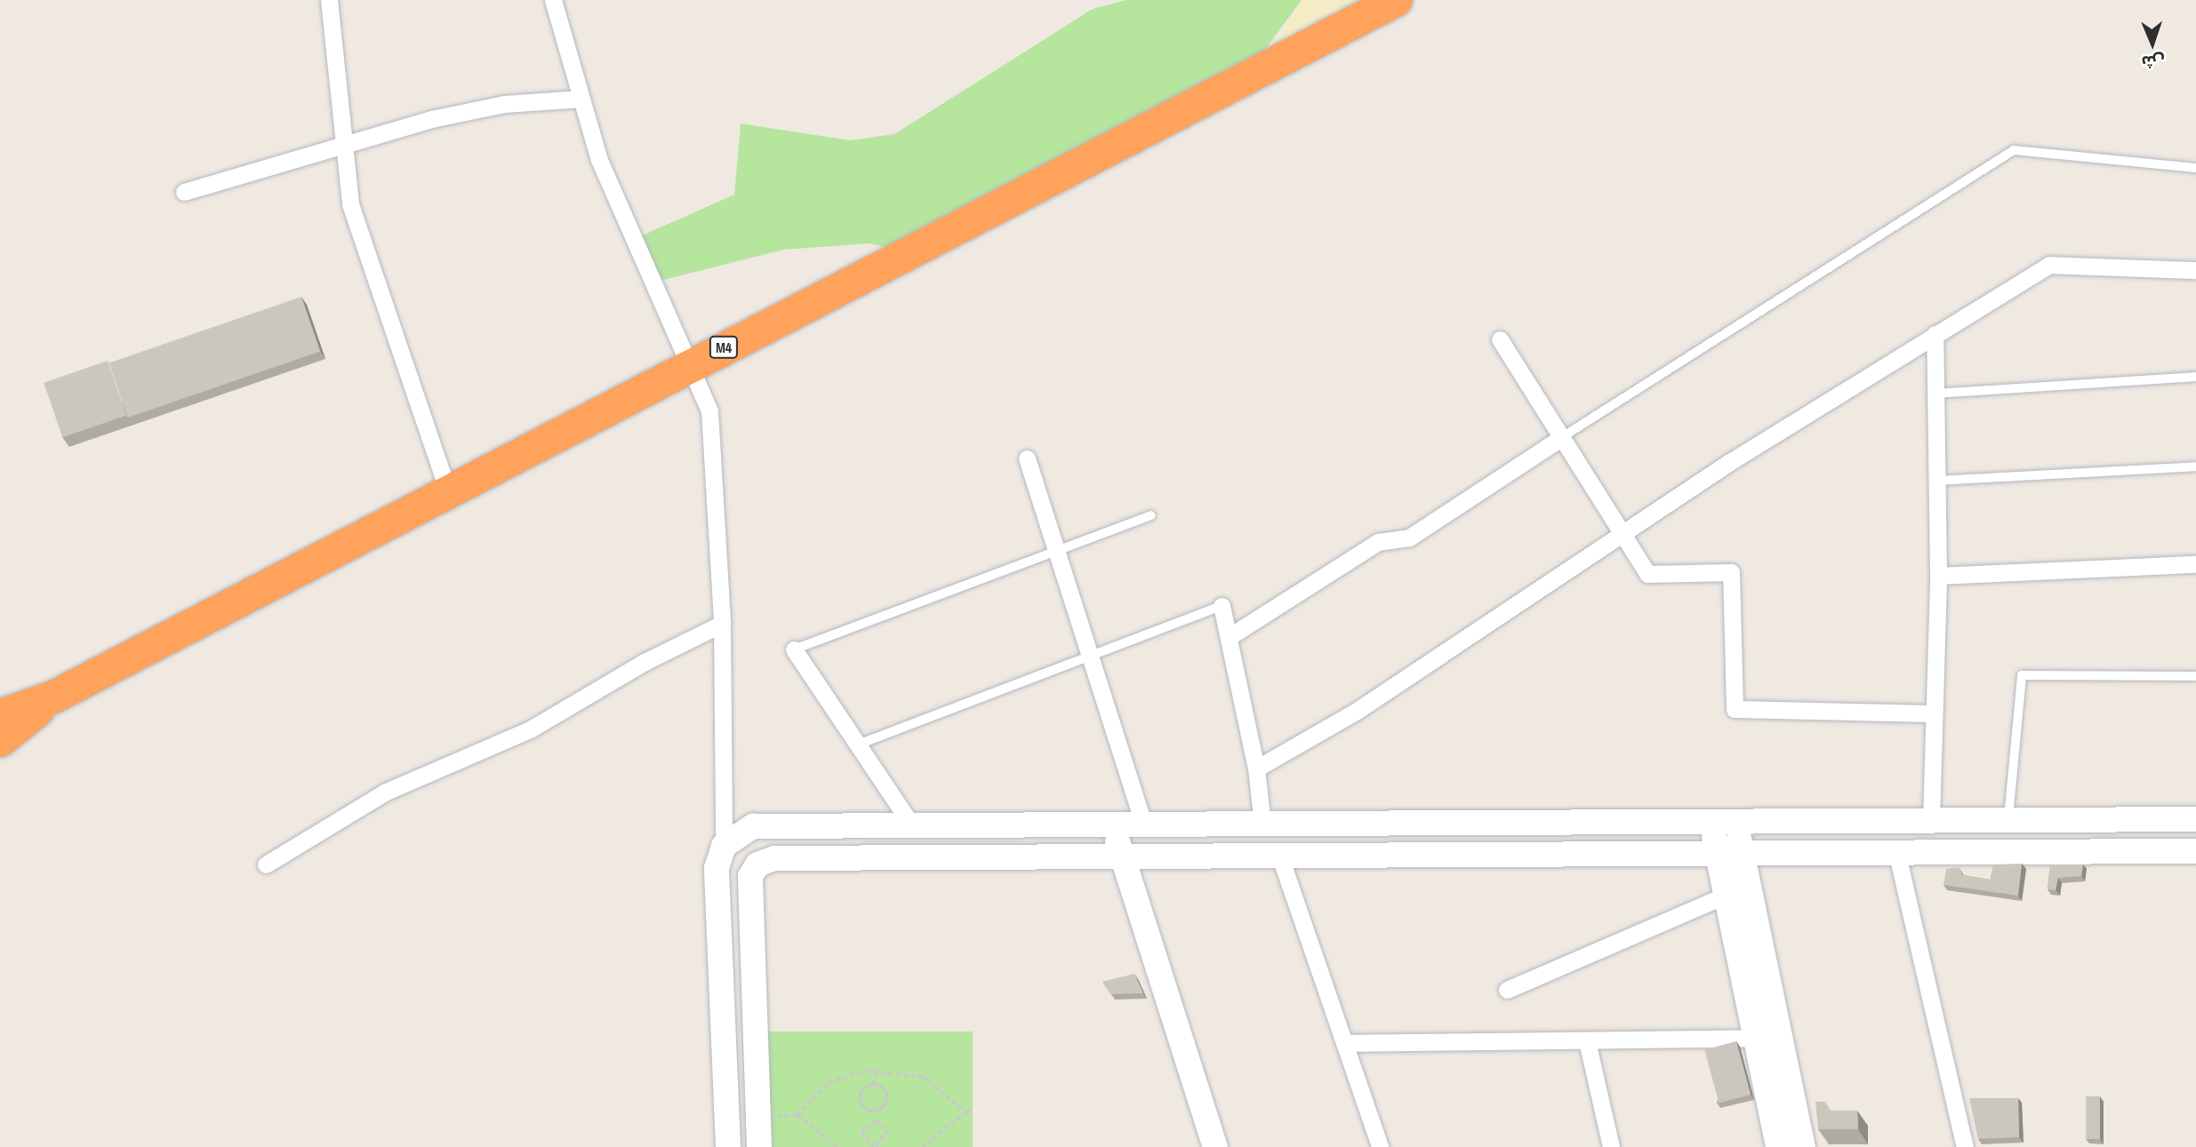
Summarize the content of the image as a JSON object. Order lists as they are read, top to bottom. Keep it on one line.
{"streets":{"highway":["M4"]},"north":"bottom"}
